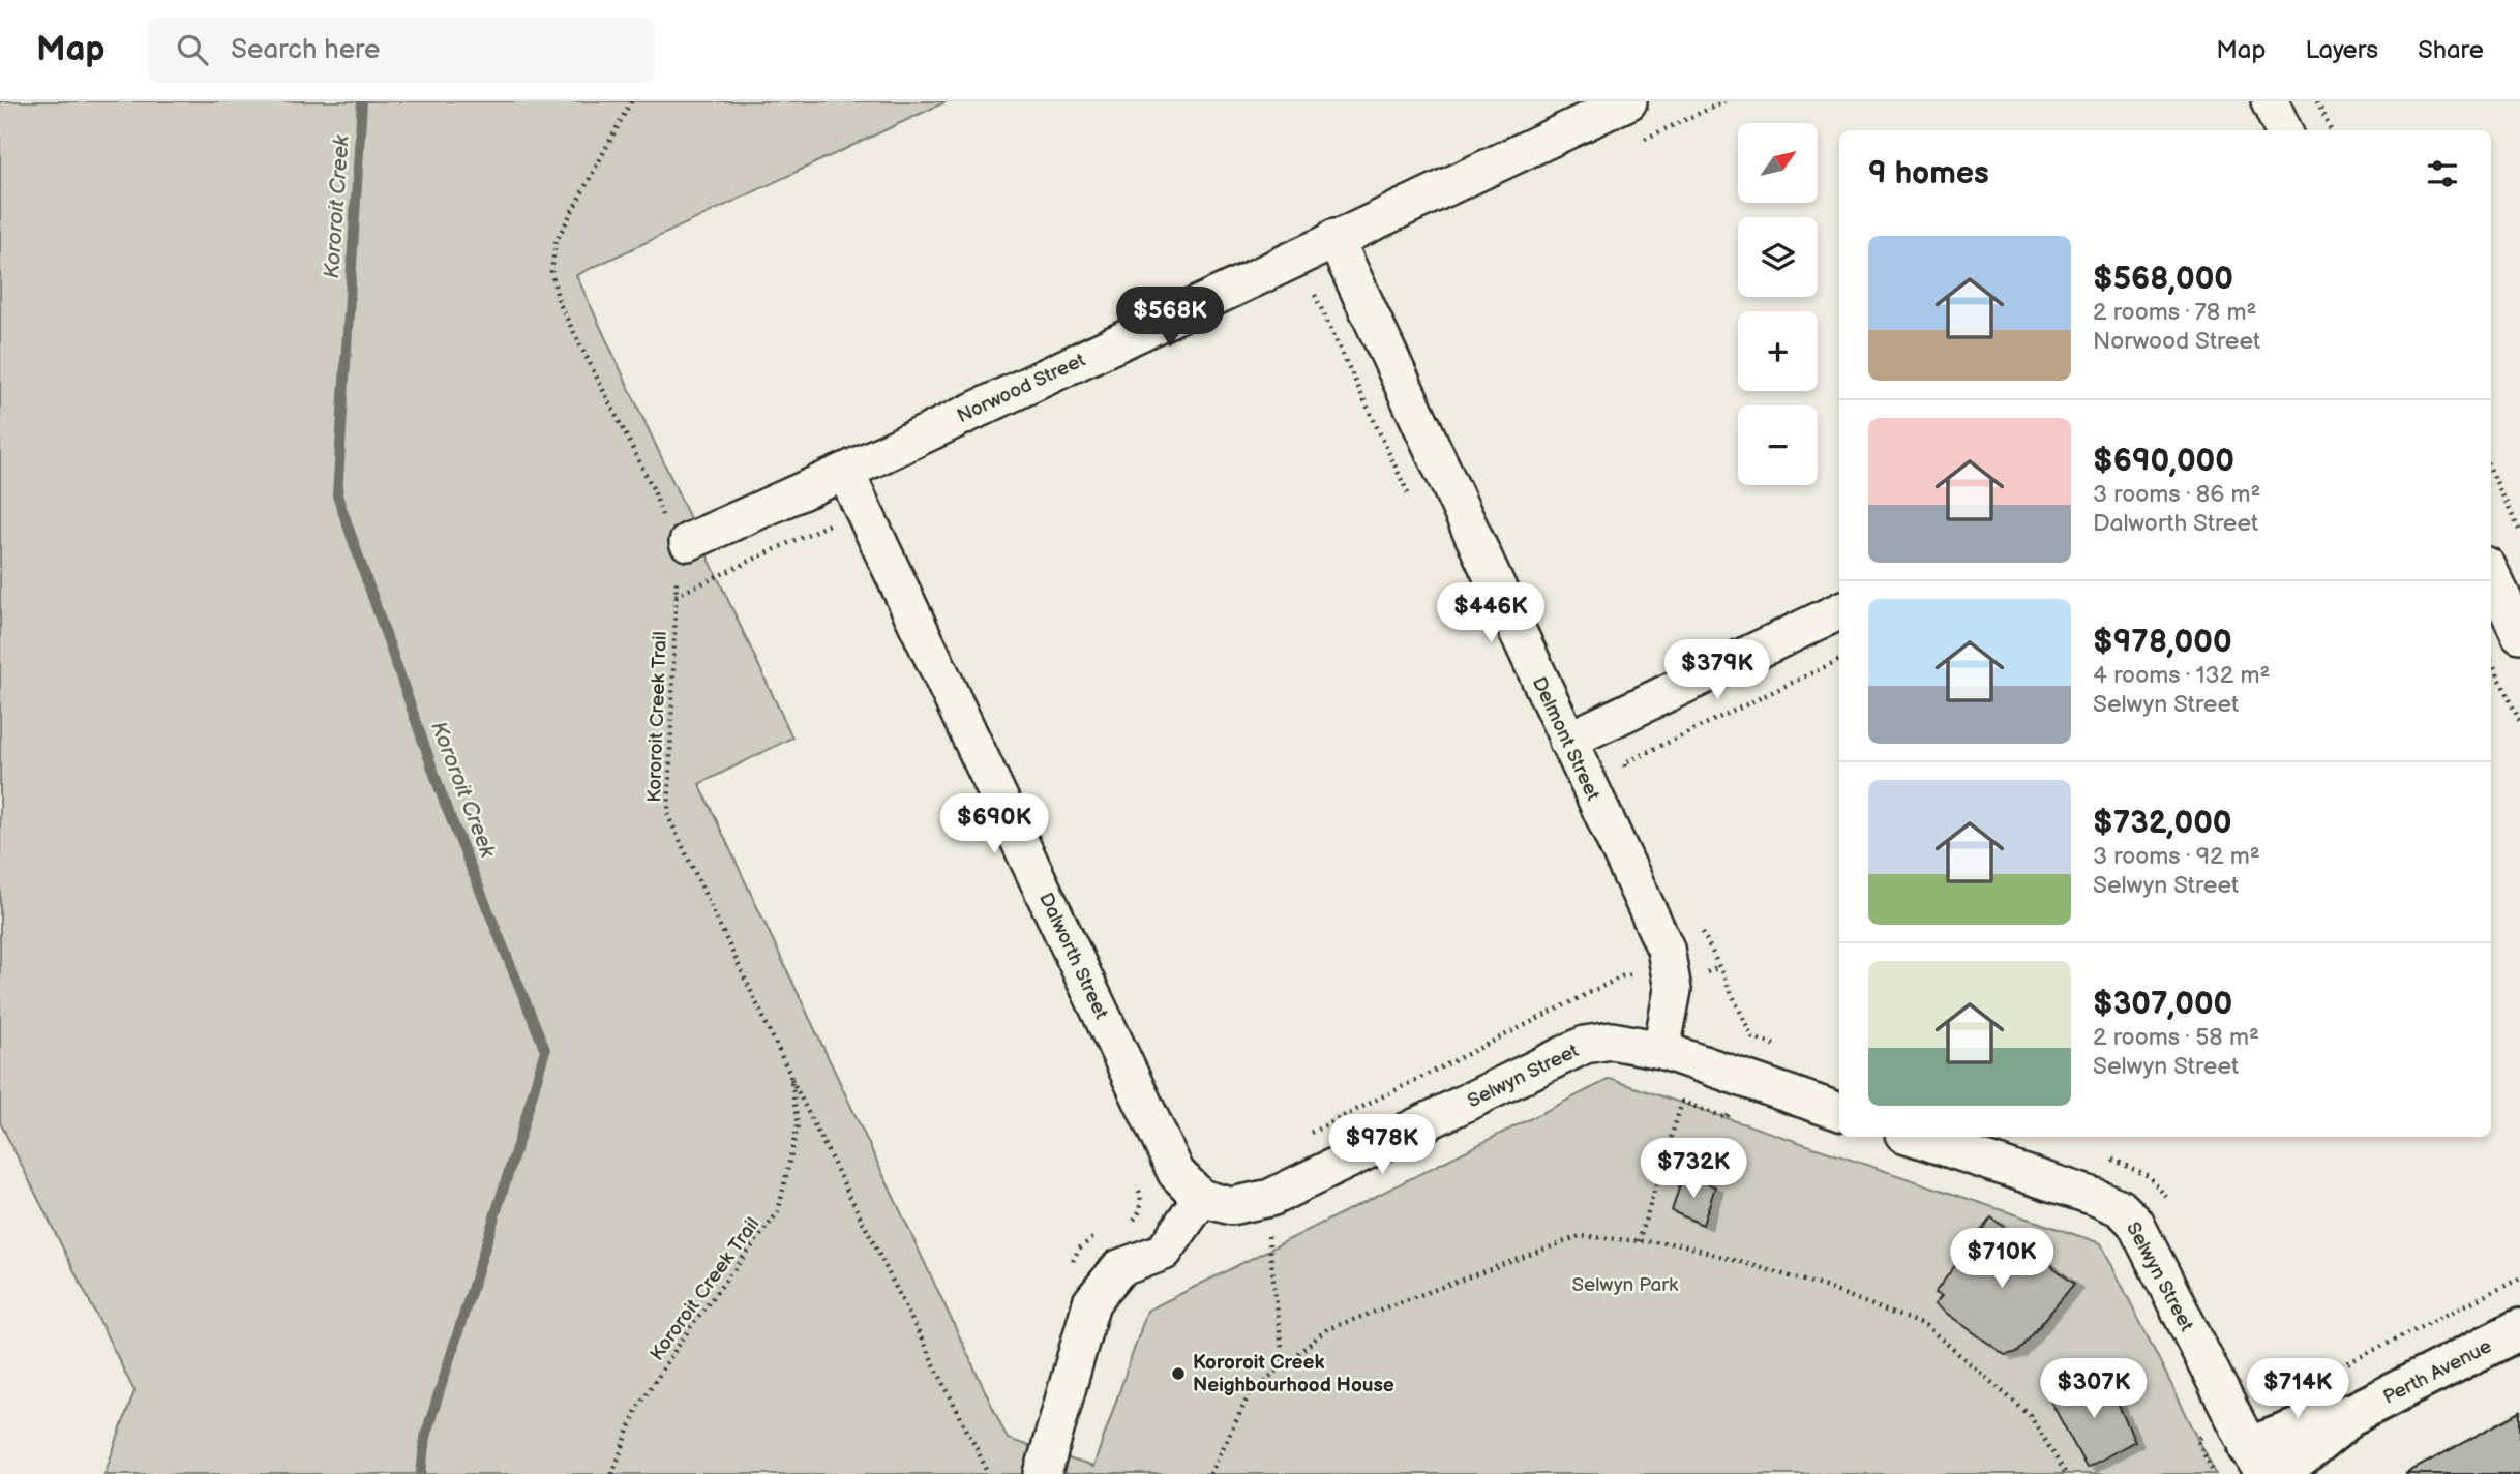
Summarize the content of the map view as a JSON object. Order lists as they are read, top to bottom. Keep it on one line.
{"streets":{"street":["Norwood Street","Delmont Street","Dalworth Street","Selwyn Street","Perth Avenue"],"path":["Kororoit Creek Trail"]},"crossings":[["Norwood Street","Kororoit Creek Trail"],["Norwood Street","Delmont Street"],["Norwood Street","Dalworth Street"],["Delmont Street","Selwyn Street"],["Dalworth Street","Selwyn Street"],["Selwyn Street","Perth Avenue"]],"water":["Kororoit Creek"],"parks":["Selwyn Park"],"places":["Kororoit Creek Neighbourhood House"],"north":"top right","page":{"header":"Map","search":"Search here","nav":["Map","Layers","Share"],"map_buttons":["+","−"],"heading":"9 homes","list":[{"name":"$568,000","note":"2 rooms · 78 m² · Norwood Street"},{"name":"$690,000","note":"3 rooms · 86 m² · Dalworth Street"},{"name":"$978,000","note":"4 rooms · 132 m² · Selwyn Street"},{"name":"$732,000","note":"3 rooms · 92 m² · Selwyn Street"},{"name":"$307,000","note":"2 rooms · 58 m² · Selwyn Street"}],"price":["$568K","$446K","$379K","$690K","$978K","$732K","$710K","$307K","$714K"]}}
